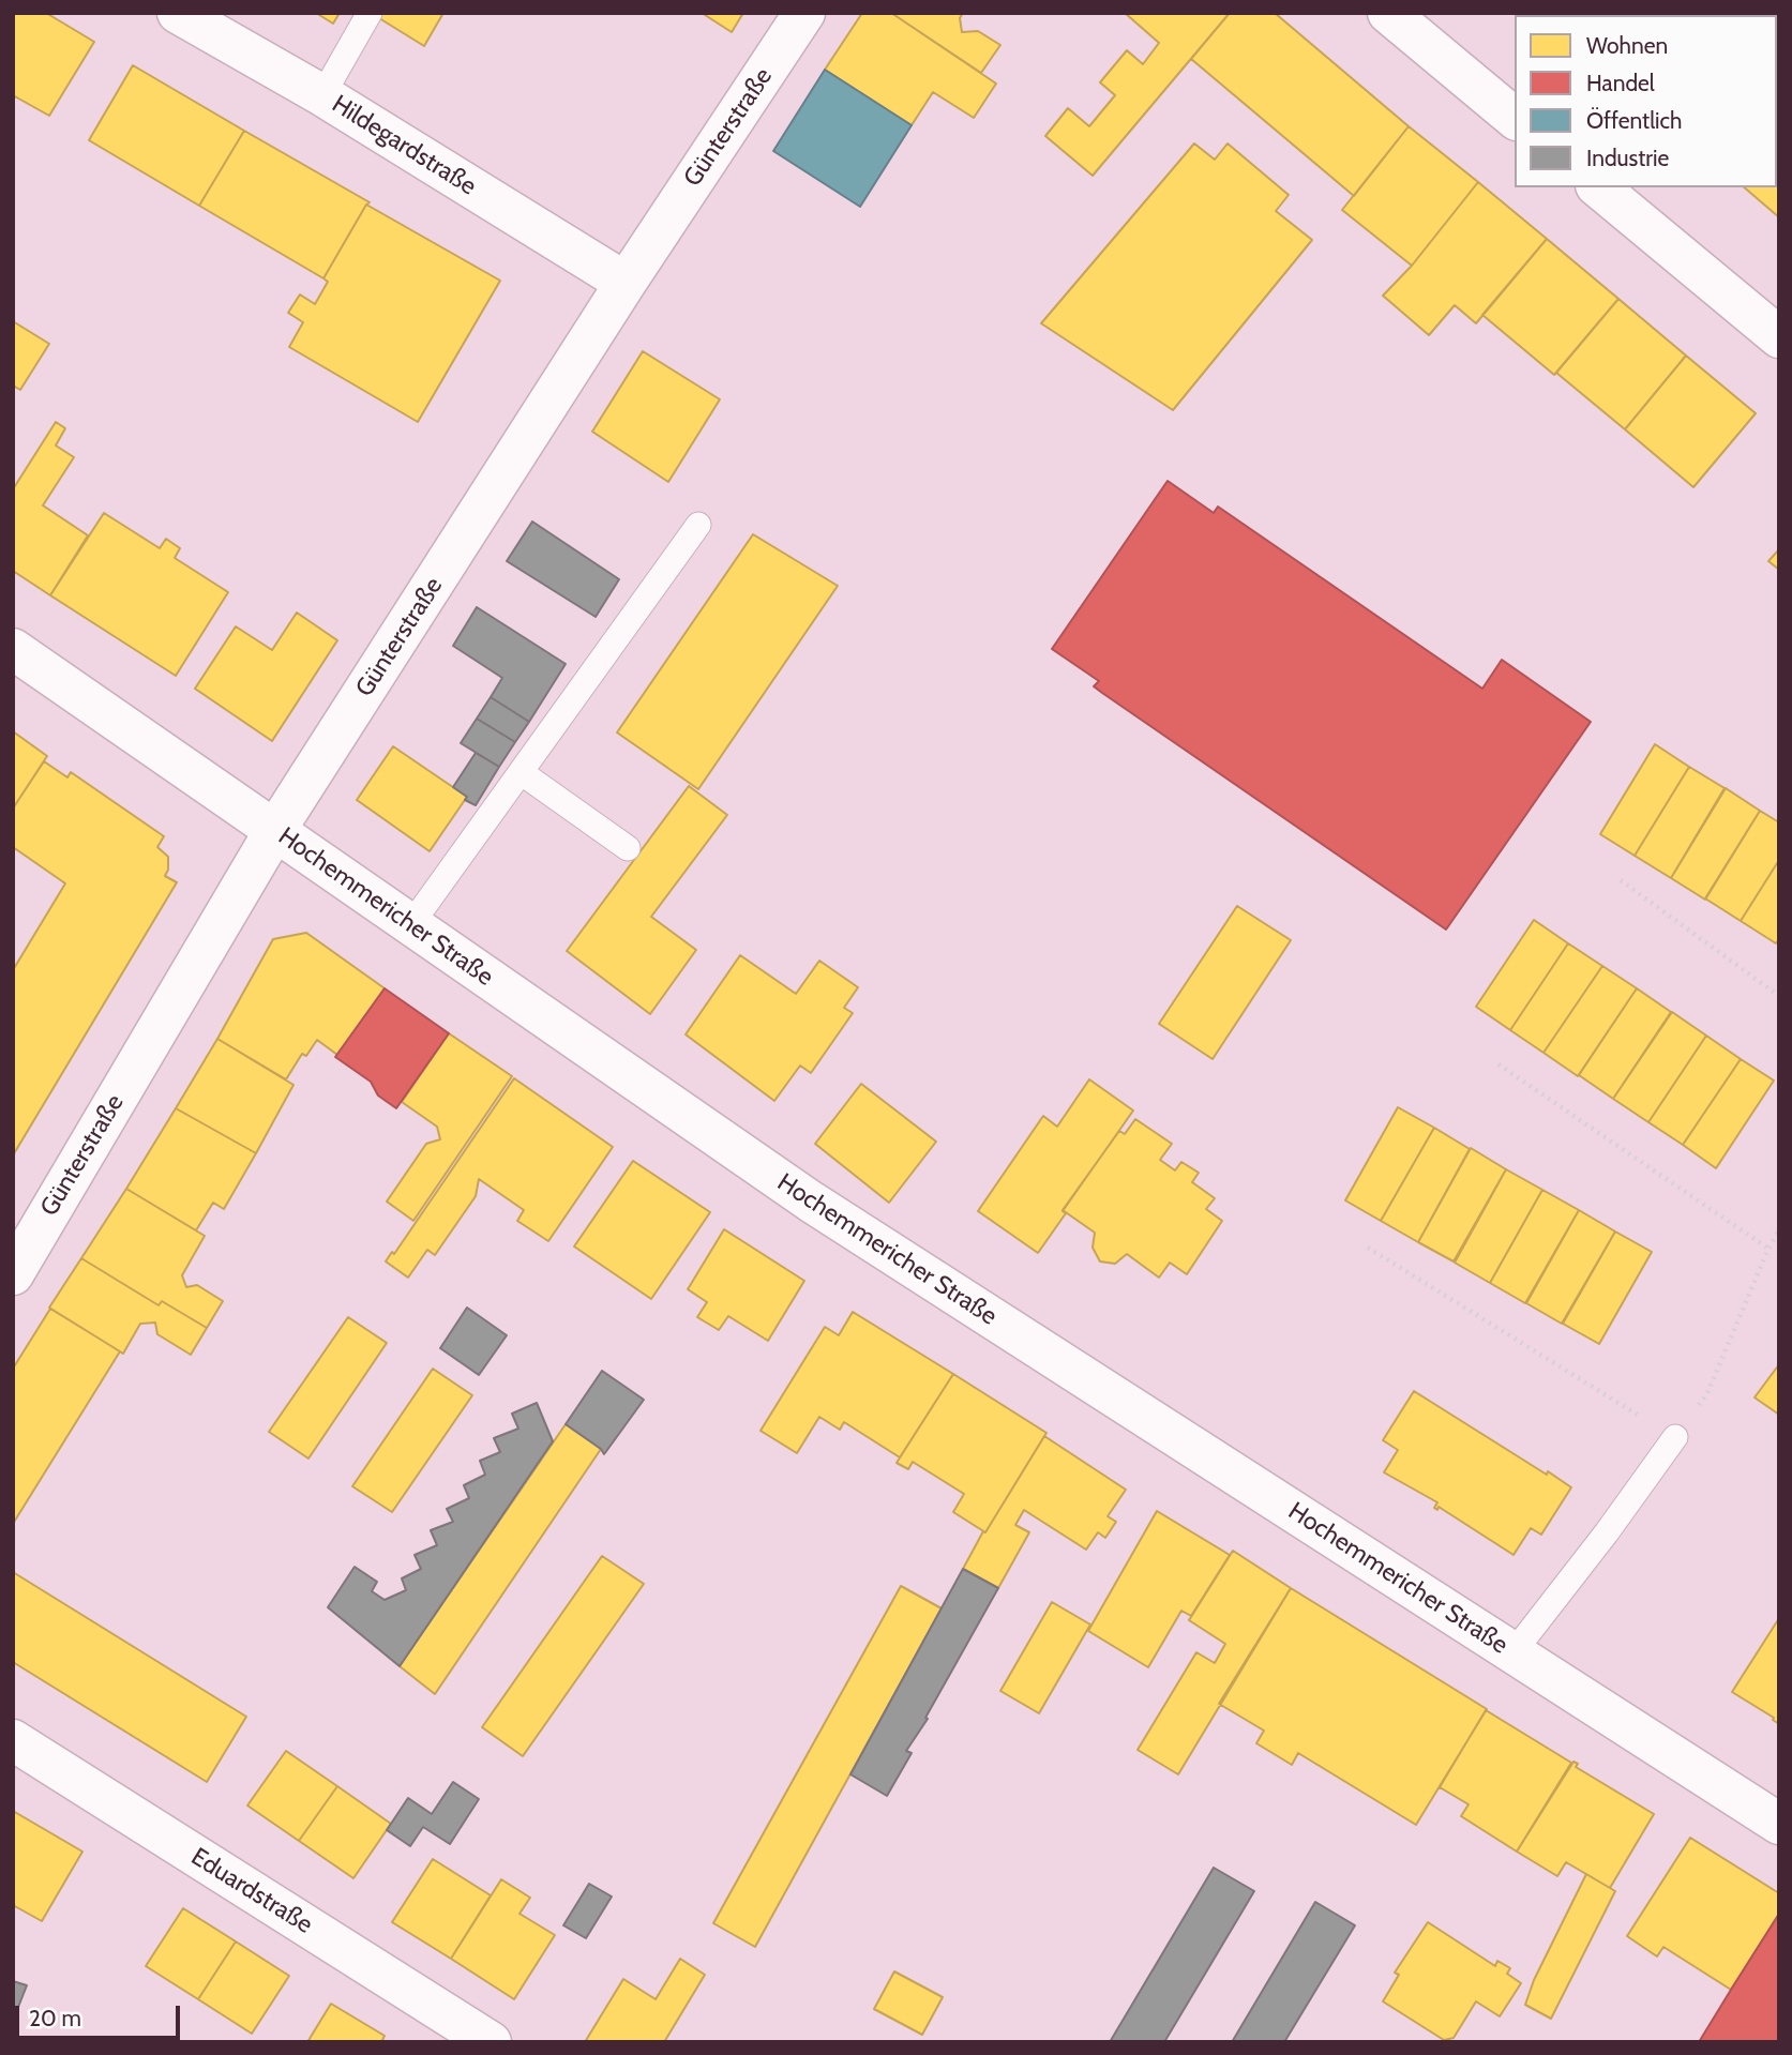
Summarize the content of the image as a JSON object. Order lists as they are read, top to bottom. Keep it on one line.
{"streets":{"street":["Günterstraße","Hildegardstraße","Hochemmericher Straße","Eduardstraße"]},"crossings":[["Günterstraße","Hildegardstraße"],["Günterstraße","Hochemmericher Straße"]],"legend":["Wohnen","Handel","Öffentlich","Industrie"],"scale_bar":"20 m"}
